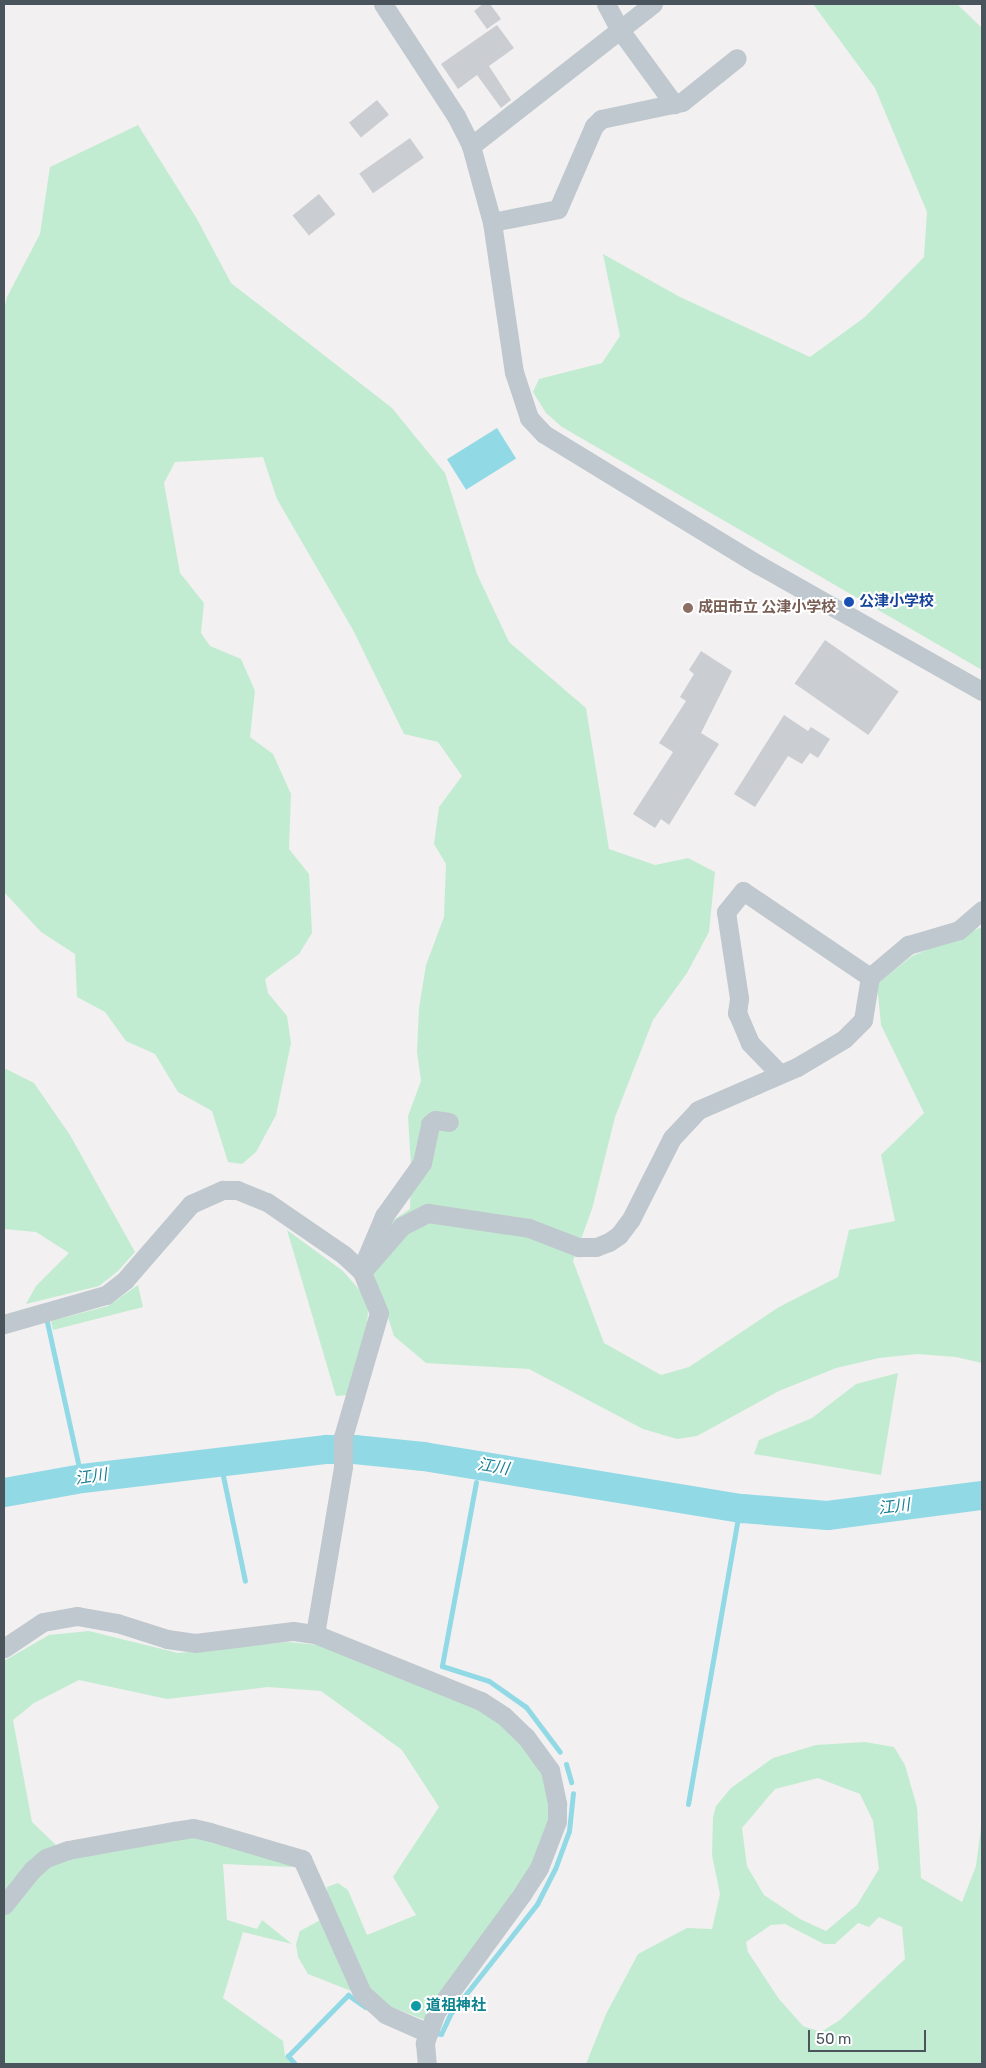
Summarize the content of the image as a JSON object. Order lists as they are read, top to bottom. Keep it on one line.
{"water":["江川"],"places":["公津小学校","成田市立 公津小学校","道祖神社"],"scale_bar":"50 m"}
